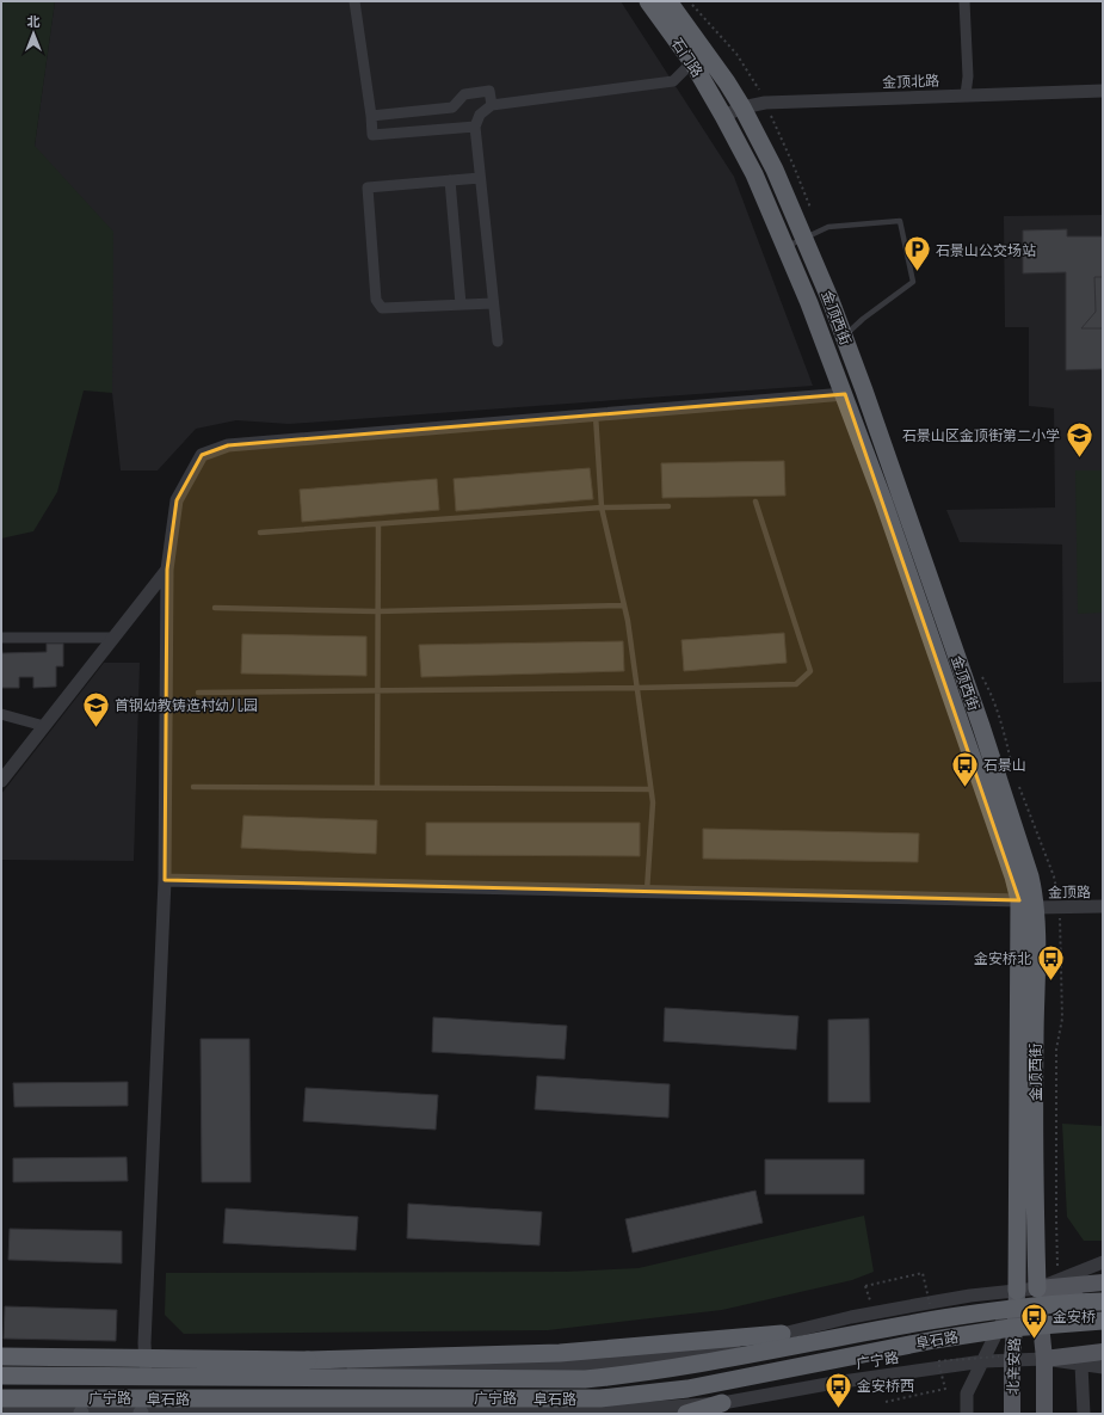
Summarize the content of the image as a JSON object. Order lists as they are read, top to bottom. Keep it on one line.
{"streets":{"highway":["石门路","金顶西街","阜石路"],"main road":["北辛安路"],"street":["金顶北路","金顶路","广宁路"]},"crossings":[["石门路","金顶北路"],["石门路","金顶西街"],["金顶北路","金顶西街"],["金顶西街","金顶路"],["金顶西街","广宁路"],["金顶西街","北辛安路"],["广宁路","北辛安路"]],"places":{"parking":["石景山公交场站"],"school or university":["石景山区金顶街第二小学","首钢幼教铸造村幼儿园"],"bus stop":["石景山","金安桥北","金安桥","金安桥西"]},"north":"top"}
